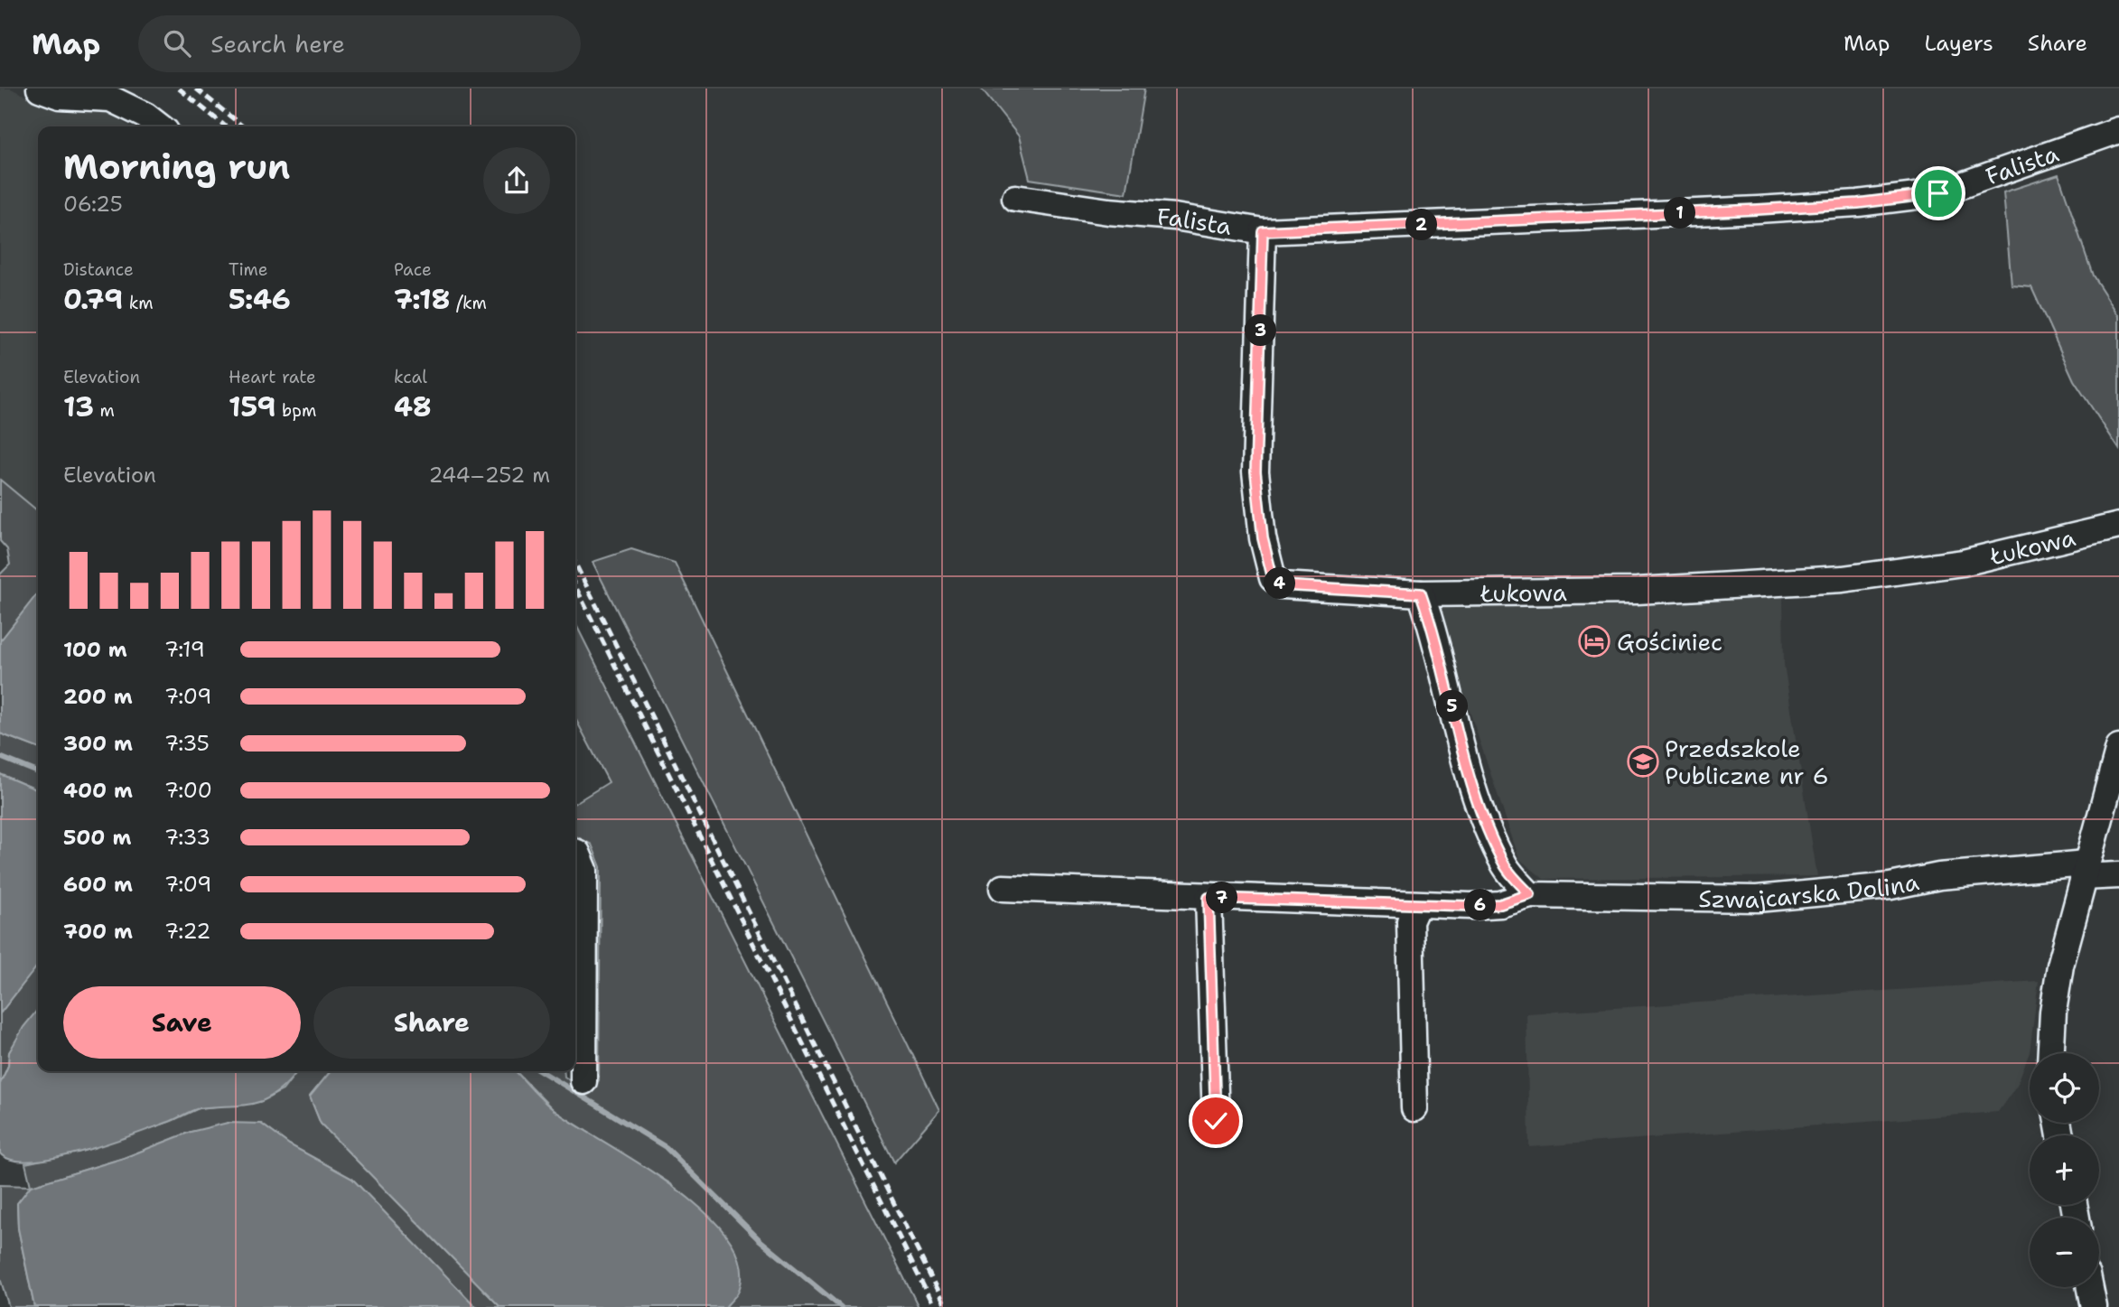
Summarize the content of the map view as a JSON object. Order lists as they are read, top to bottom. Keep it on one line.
{"streets":{"street":["Falista","Łukowa","Szwajcarska Dolina"]},"crossings":[["Falista","Łukowa"]],"places":{"hotel":["Gościniec"],"school or university":["Przedszkole Publiczne nr 6"]},"page":{"header":"Map","search":"Search here","nav":["Map","Layers","Share"],"heading":["Morning run","06:25"],"pins":["1","2","3","4","5","7","6"],"stats":[["Distance","0.79 km"],["Time","5:46"],["Pace","7:18 /km"],["Elevation","13 m"],["Heart rate","159 bpm"],["kcal","48"]],"chart":["Elevation","244–252 m"],"list":[{"name":"100 m","note":"7:19"},{"name":"200 m","note":"7:09"},{"name":"300 m","note":"7:35"},{"name":"400 m","note":"7:00"},{"name":"500 m","note":"7:33"},{"name":"600 m","note":"7:09"},{"name":"700 m","note":"7:22"}],"buttons":["Save","Share"],"map_buttons":["+","−"]}}
